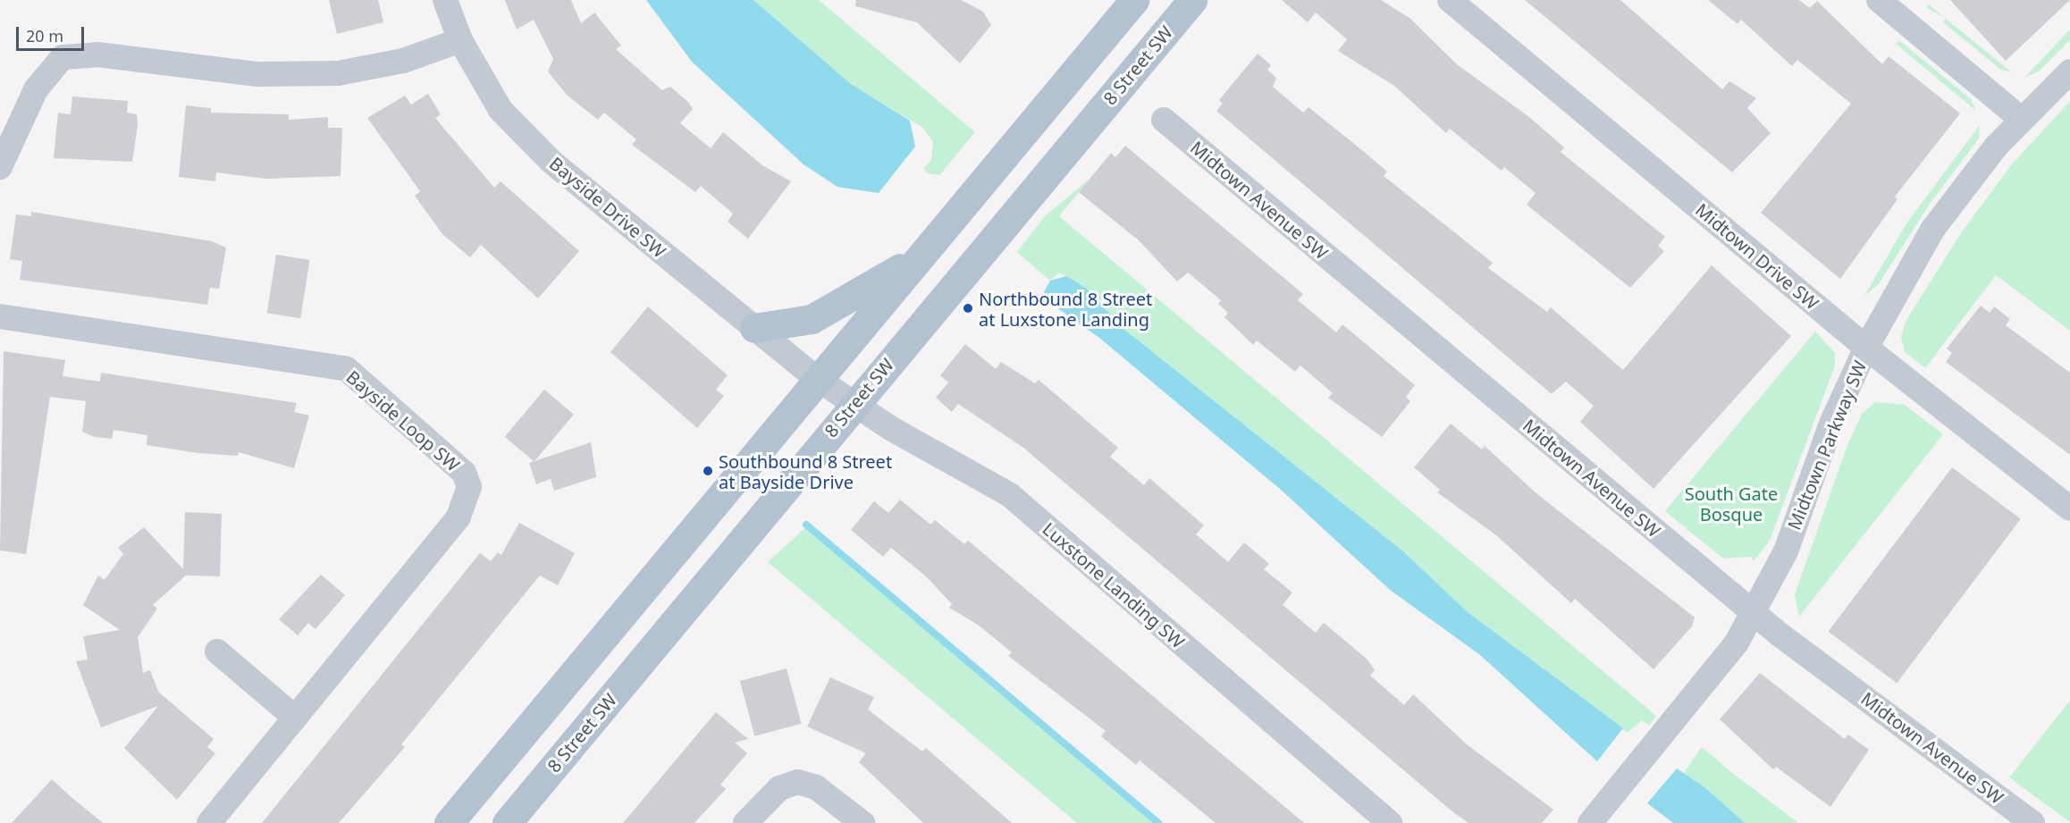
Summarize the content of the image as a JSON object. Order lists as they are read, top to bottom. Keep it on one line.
{"streets":{"main road":["8 Street SW"],"street":["Midtown Avenue SW","Bayside Drive SW","Midtown Drive SW","Bayside Loop SW","Midtown Parkway SW","Luxstone Landing SW"]},"crossings":[["8 Street SW","Luxstone Landing SW"],["Midtown Avenue SW","Midtown Parkway SW"],["Bayside Drive SW","Luxstone Landing SW"],["Midtown Drive SW","Midtown Parkway SW"]],"parks":["South Gate Bosque"],"places":["Northbound 8 Street at Luxstone Landing","Southbound 8 Street at Bayside Drive"],"scale_bar":"20 m"}
